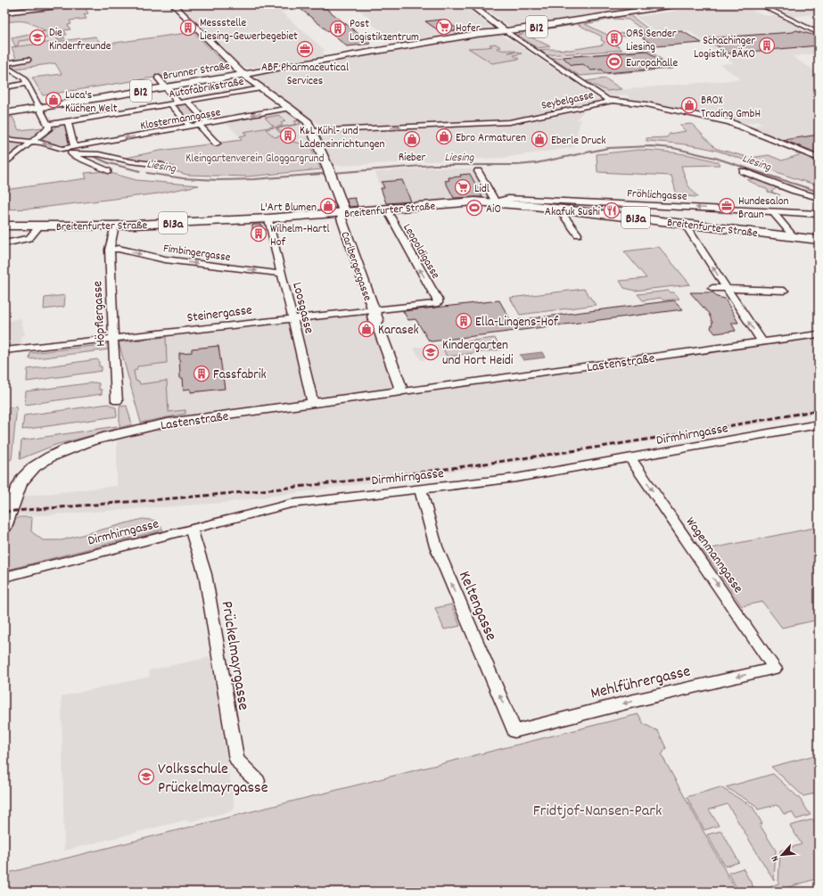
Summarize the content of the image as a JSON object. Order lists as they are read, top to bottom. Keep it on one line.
{"streets":{"main road":["B12","Brunner Straße","Breitenfurter Straße","B13a","Carlbergergasse"],"street":["Autofabrikstraße","Seybelgasse","Klostermanngasse","Fröhlichgasse","Leopoldigasse","Fimbingergasse","Loosgasse","Steinergasse","Höpflergasse","Lastenstraße","Dirmhirngasse","Wagenmanngasse","Keltengasse","Prückelmayrgasse","Mehlführergasse"]},"crossings":[["Brunner Straße","Carlbergergasse"],["Autofabrikstraße","Carlbergergasse"],["Seybelgasse","Carlbergergasse"],["Klostermanngasse","Carlbergergasse"],["Fröhlichgasse","Breitenfurter Straße"],["Breitenfurter Straße","Leopoldigasse"],["Breitenfurter Straße","Carlbergergasse"],["Breitenfurter Straße","Loosgasse"],["Breitenfurter Straße","Höpflergasse"],["Leopoldigasse","Steinergasse"],["Fimbingergasse","Loosgasse"],["Fimbingergasse","Höpflergasse"],["Carlbergergasse","Steinergasse"],["Carlbergergasse","Lastenstraße"],["Loosgasse","Steinergasse"],["Loosgasse","Lastenstraße"],["Steinergasse","Höpflergasse"],["Dirmhirngasse","Wagenmanngasse"],["Dirmhirngasse","Keltengasse"],["Dirmhirngasse","Prückelmayrgasse"],["Wagenmanngasse","Mehlführergasse"],["Keltengasse","Mehlführergasse"]],"one_way":["Seybelgasse","Leopoldigasse","Wagenmanngasse","Keltengasse","Mehlführergasse"],"water":["Liesing"],"parks":["Kleingartenverein Gloggargrund","Fridtjof-Nansen-Park"],"places":{"supermarket":["Hofer","Lidl"],"building":["Messstelle Liesing-Gewerbegebiet","Post Logistikzentrum","ORS Sender Liesing","Schachinger Logistik, BÄKO","K&L Kühl- und Ladeneinrichtungen","Wilhelm-Hartl Hof","Ella-Lingens-Hof","Fassfabrik"],"school or university":["Die Kinderfreunde","Kindergarten und Hort Heidi","Volksschule Prückelmayrgasse"],"office":["ABF Pharmaceutical Services","Hundesalon Braun"],"sports":["Europahalle","AiO"],"shop":["Luca's Küchen Welt","BROX Trading GmbH","Ebro Armaturen","Rieber","Eberle Druck","L'Art Blumen","Karasek"],"restaurant":["Akafuk Sushi"]},"north":"bottom left"}
